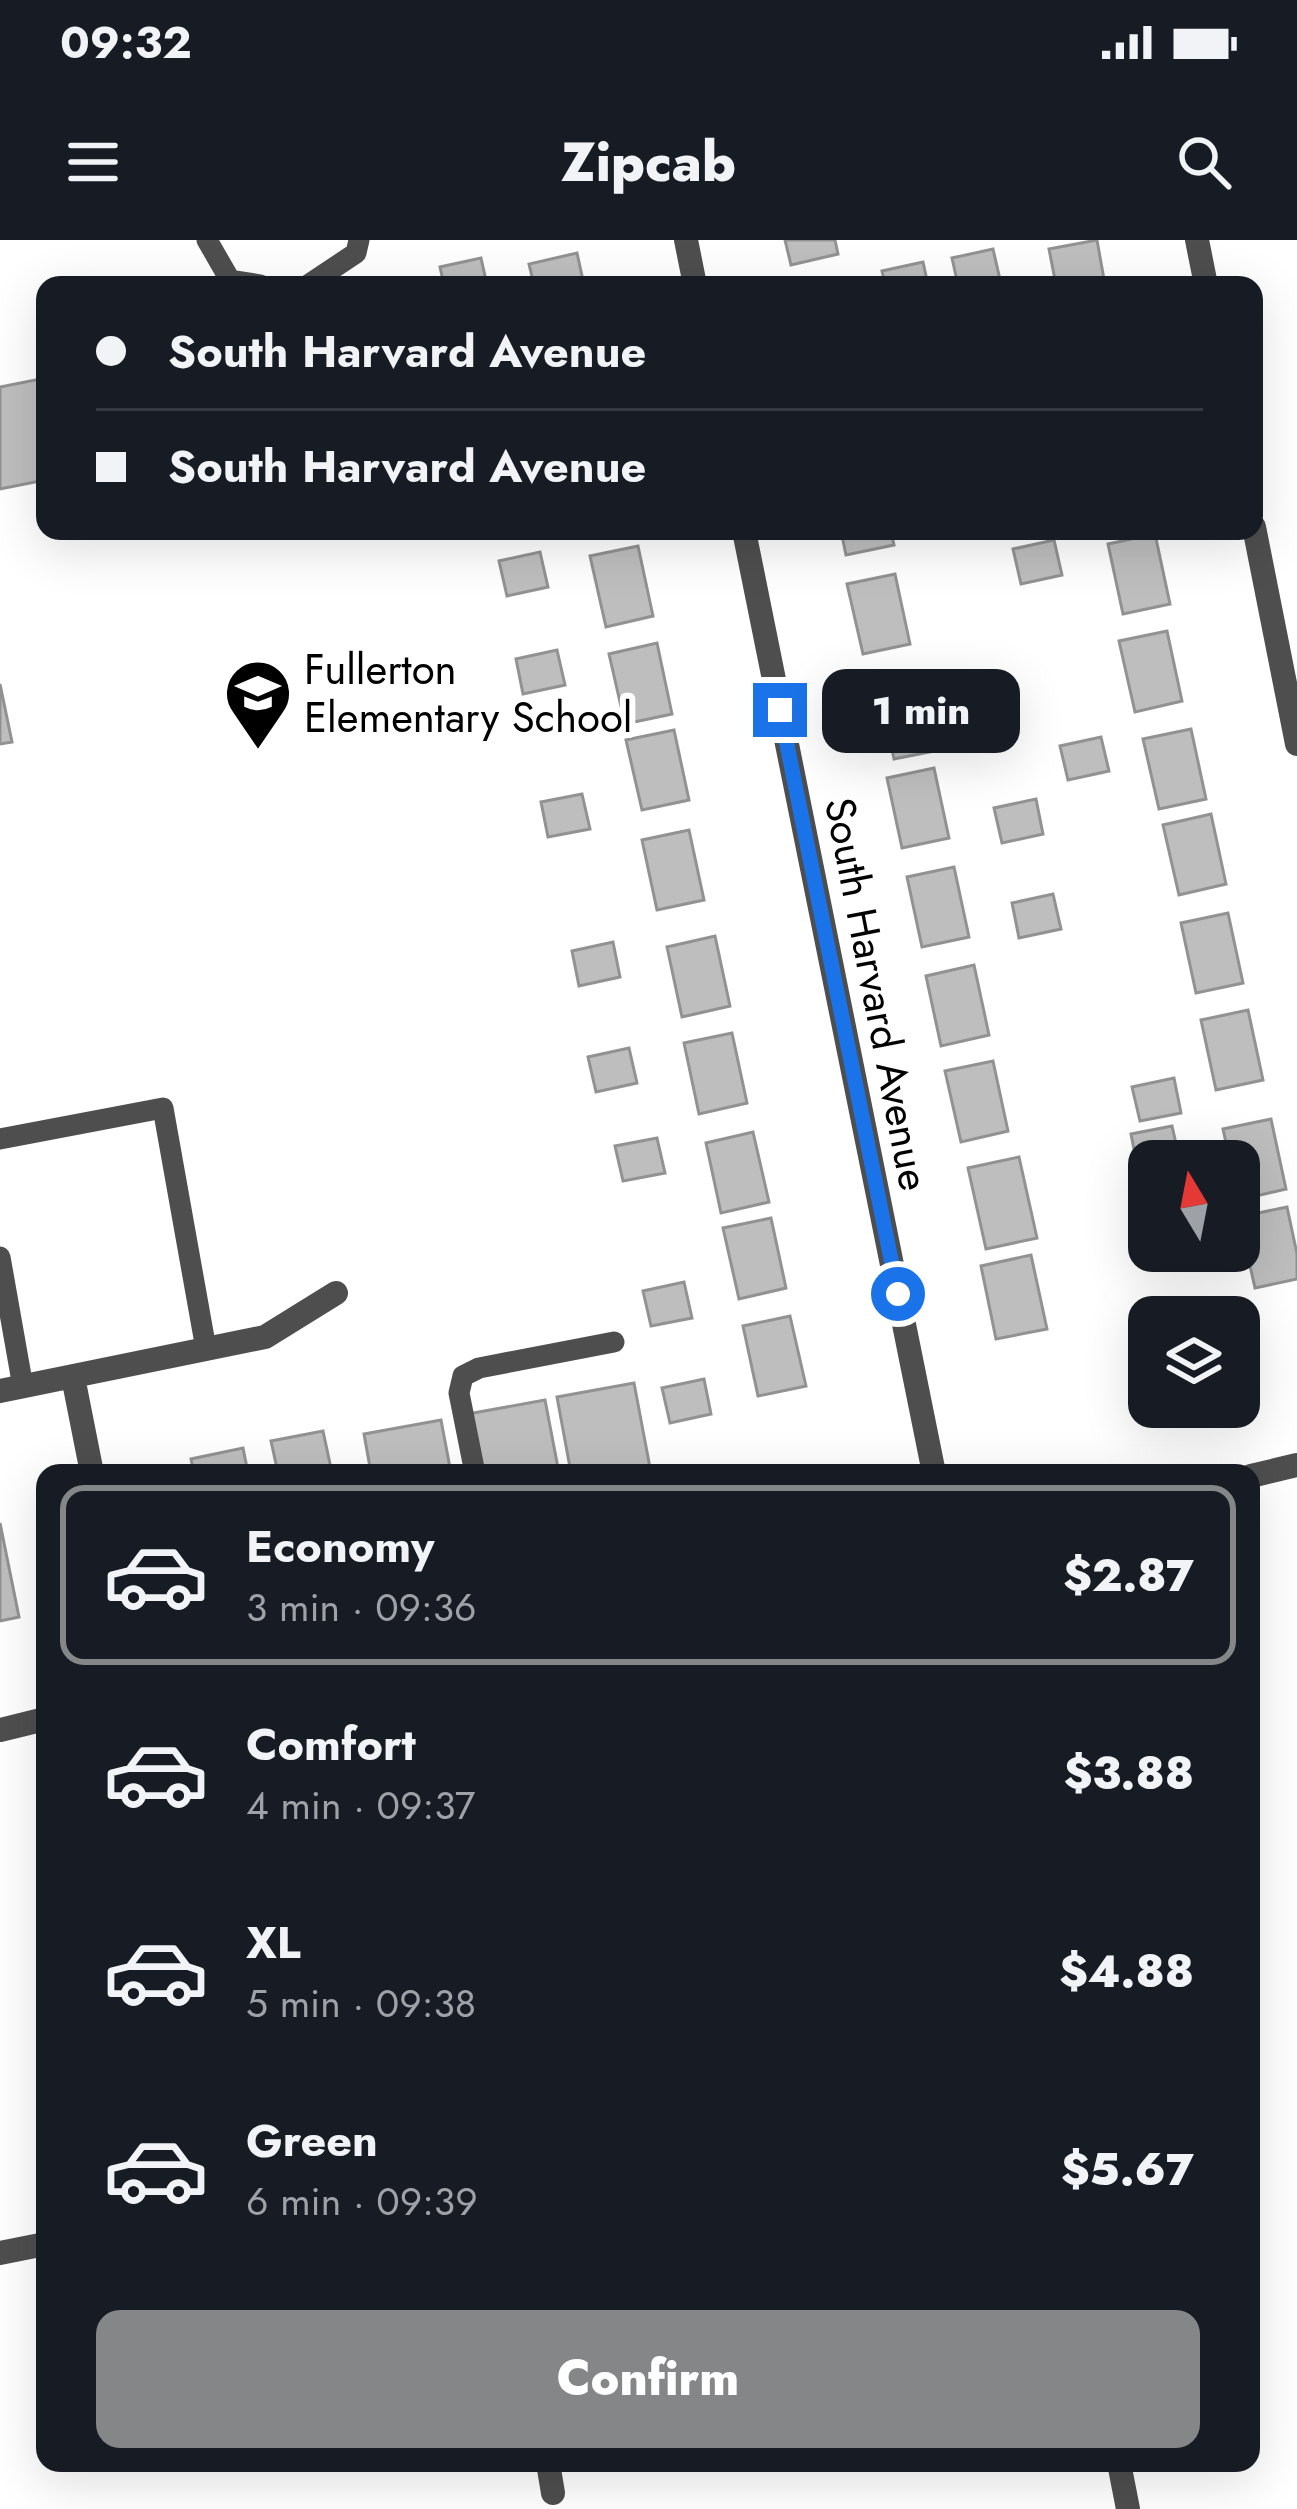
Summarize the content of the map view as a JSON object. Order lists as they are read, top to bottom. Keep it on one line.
{"streets":{"street":["South Harvard Avenue"]},"places":{"school or university":["Fullerton Elementary School"]},"north":"top","page":{"status":"09:32","header":"Zipcab","banner":["South Harvard Avenue","South Harvard Avenue"],"bubble":"1 min","list":[{"name":"Economy","note":"3 min · 09:36","value":"$2.87"},{"name":"Comfort","note":"4 min · 09:37","value":"$3.88"},{"name":"XL","note":"5 min · 09:38","value":"$4.88"},{"name":"Green","note":"6 min · 09:39","value":"$5.67"}],"buttons":"Confirm"}}
